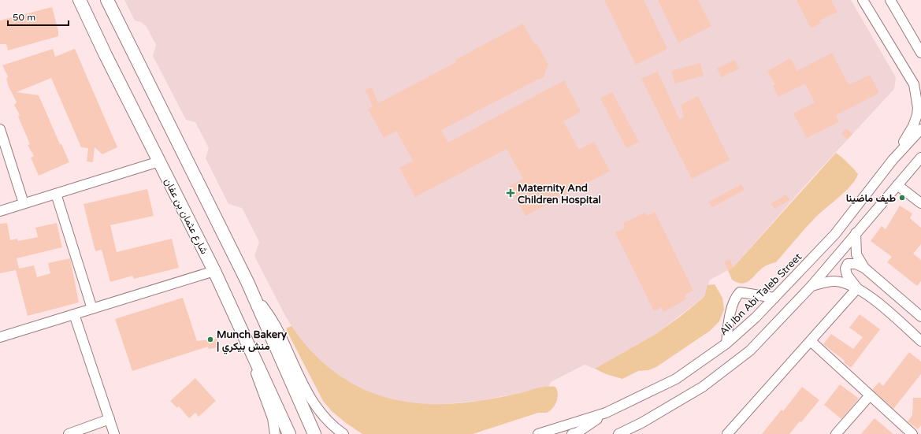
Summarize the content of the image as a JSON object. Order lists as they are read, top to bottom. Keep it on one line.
{"streets":{"main road":["شارع عثمان بن عفان"],"street":["Ali Ibn Abi Taleb Street"]},"places":{"health":["Maternity And Children Hospital"],"other":["طيف ماضينا","Munch Bakery | منش بيكري"]},"scale_bar":"50 m"}
